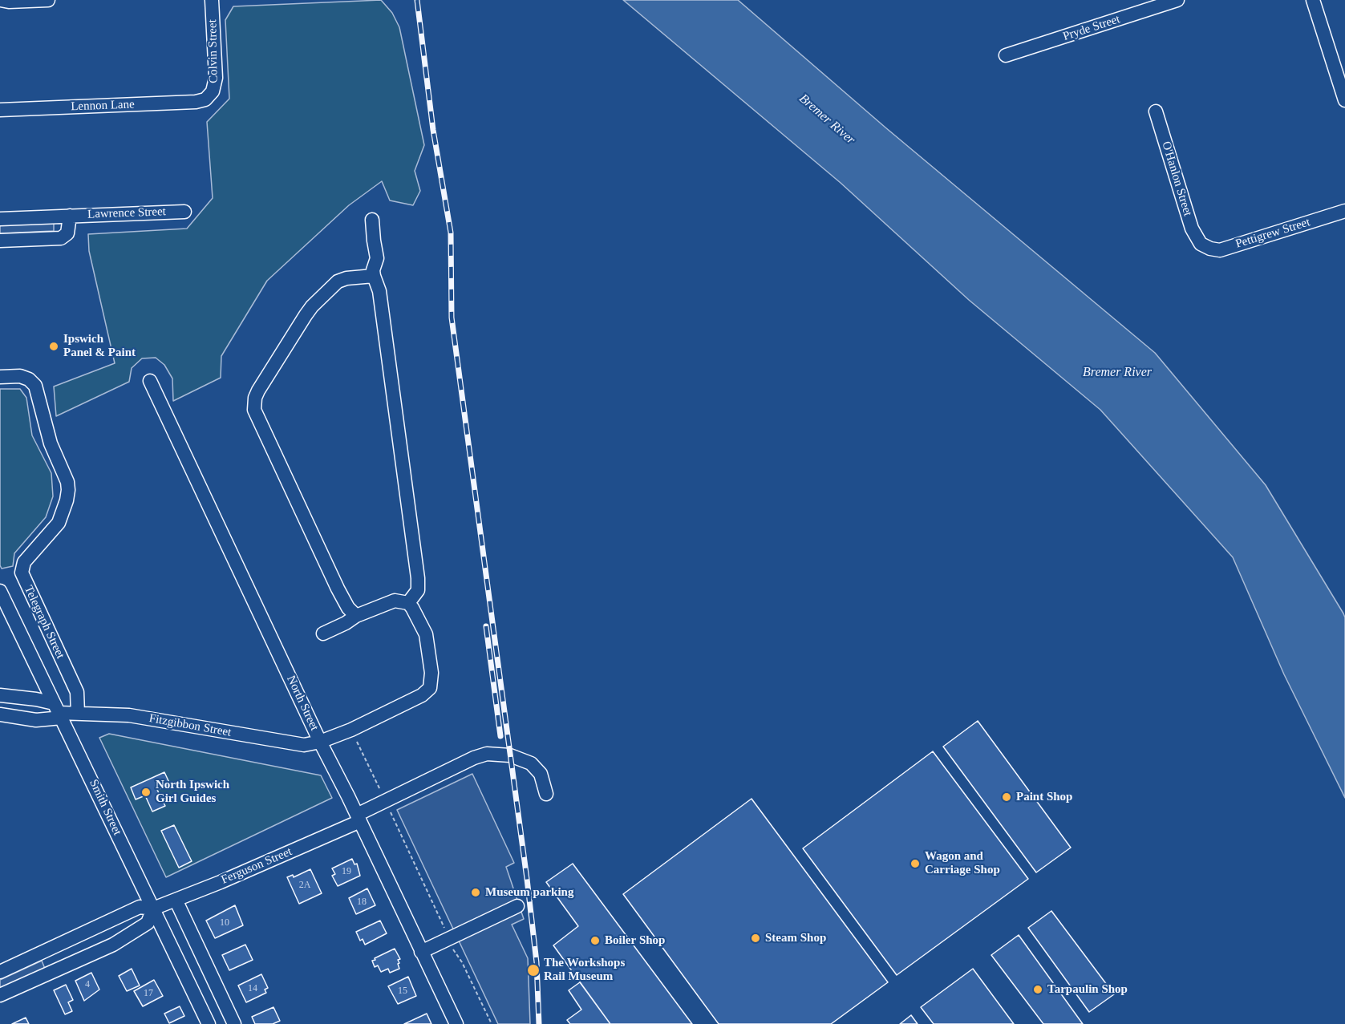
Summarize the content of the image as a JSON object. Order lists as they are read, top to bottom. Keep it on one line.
{"streets":{"street":["Pryde Street","Colvin Street","Lennon Lane","O'Hanlon Street","Lawrence Street","Pettigrew Street","Telegraph Street","North Street","Fitzgibbon Street","Smith Street","Ferguson Street"]},"crossings":[["Colvin Street","Lennon Lane"],["O'Hanlon Street","Pettigrew Street"],["Telegraph Street","Fitzgibbon Street"],["North Street","Fitzgibbon Street"],["North Street","Ferguson Street"],["Fitzgibbon Street","Smith Street"],["Smith Street","Ferguson Street"]],"water":["Bremer River"],"places":["Ipswich Panel & Paint","North Ipswich Girl Guides","Paint Shop","Wagon and Carriage Shop","Museum parking","Steam Shop","Boiler Shop","The Workshops Rail Museum","Tarpaulin Shop"],"house_numbers":["19","2A","18","10","4","14","15","17"]}
